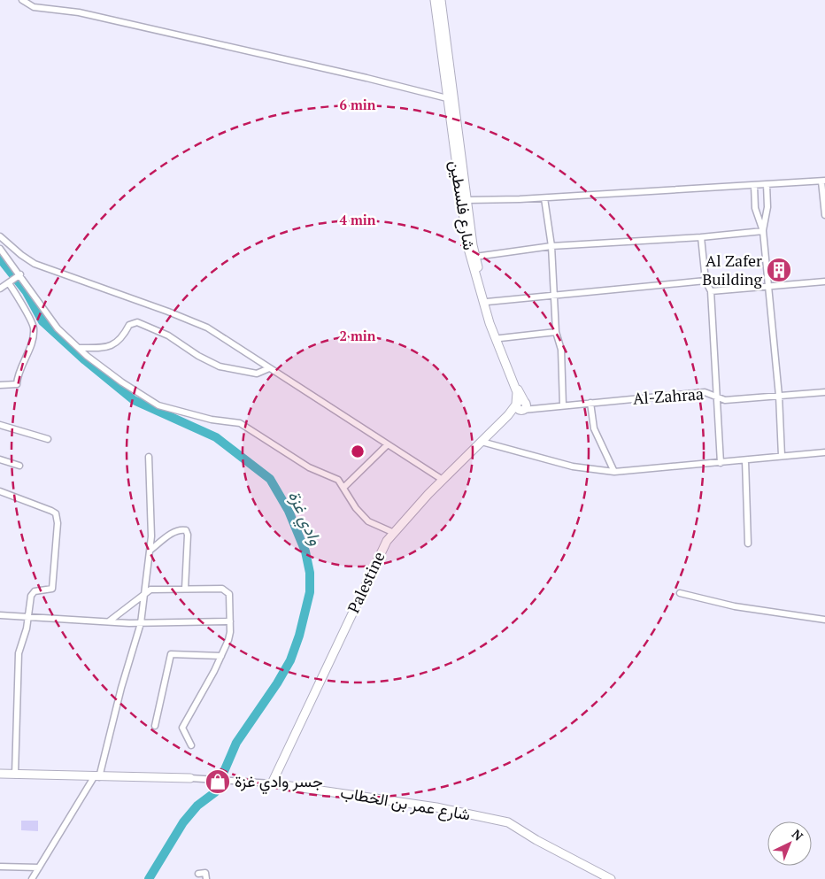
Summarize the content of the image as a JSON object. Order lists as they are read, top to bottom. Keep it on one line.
{"streets":{"street":["شارع فلسطين","Al-Zahraa","Palestine","شارع عمر بن الخطاب"]},"crossings":[["شارع فلسطين","Al-Zahraa"],["شارع فلسطين","Palestine"],["Al-Zahraa","Palestine"],["Palestine","شارع عمر بن الخطاب"]],"water":["وادي غزة"],"places":{"building":["Al Zafer Building"],"shop":["جسر وادي غزة"]},"north":"top right","rings":["6 min","4 min","2 min"]}
